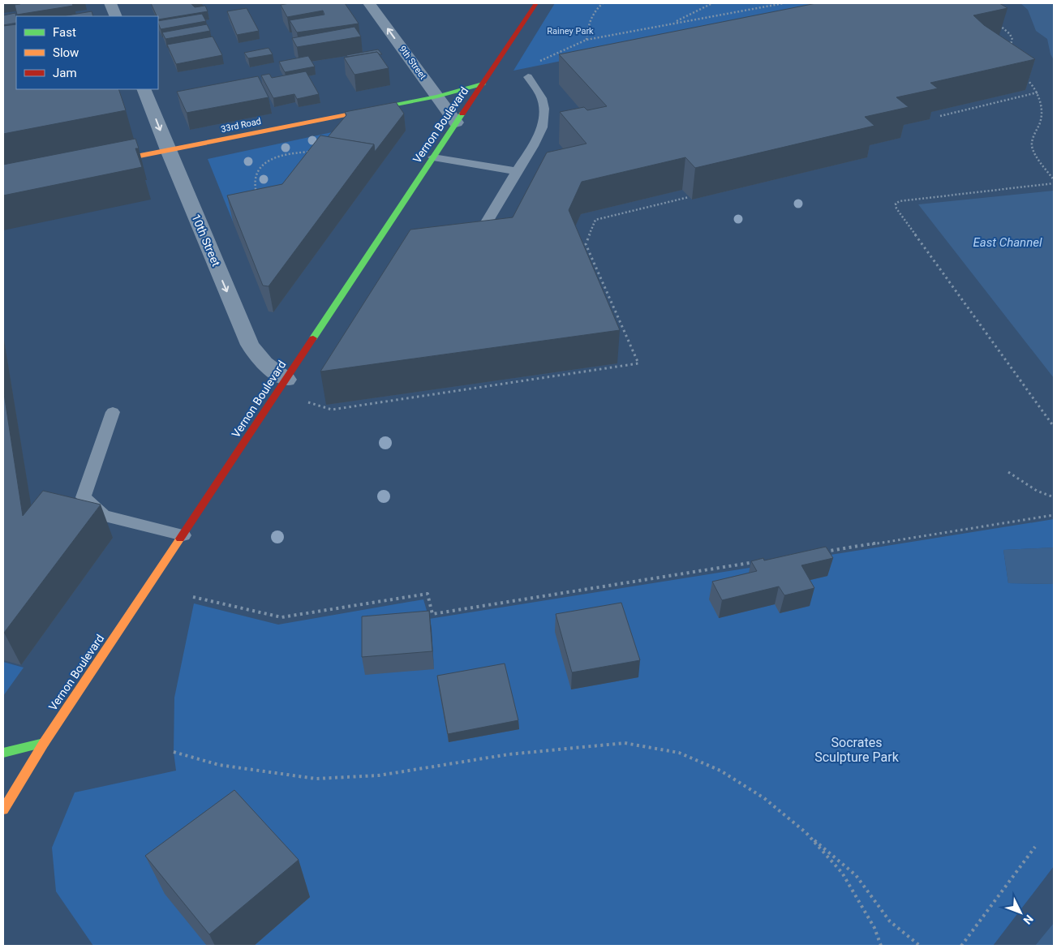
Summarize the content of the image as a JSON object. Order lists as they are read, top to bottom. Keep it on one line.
{"streets":{"main road":["33rd Road","Vernon Boulevard"],"street":["9th Street","10th Street"]},"crossings":[["9th Street","33rd Road"],["9th Street","Vernon Boulevard"],["33rd Road","Vernon Boulevard"],["33rd Road","10th Street"],["Vernon Boulevard","10th Street"]],"one_way":["9th Street","10th Street"],"water":["East Channel"],"parks":["Rainey Park","Socrates Sculpture Park"],"legend":["Fast","Slow","Jam"],"north":"bottom right"}
